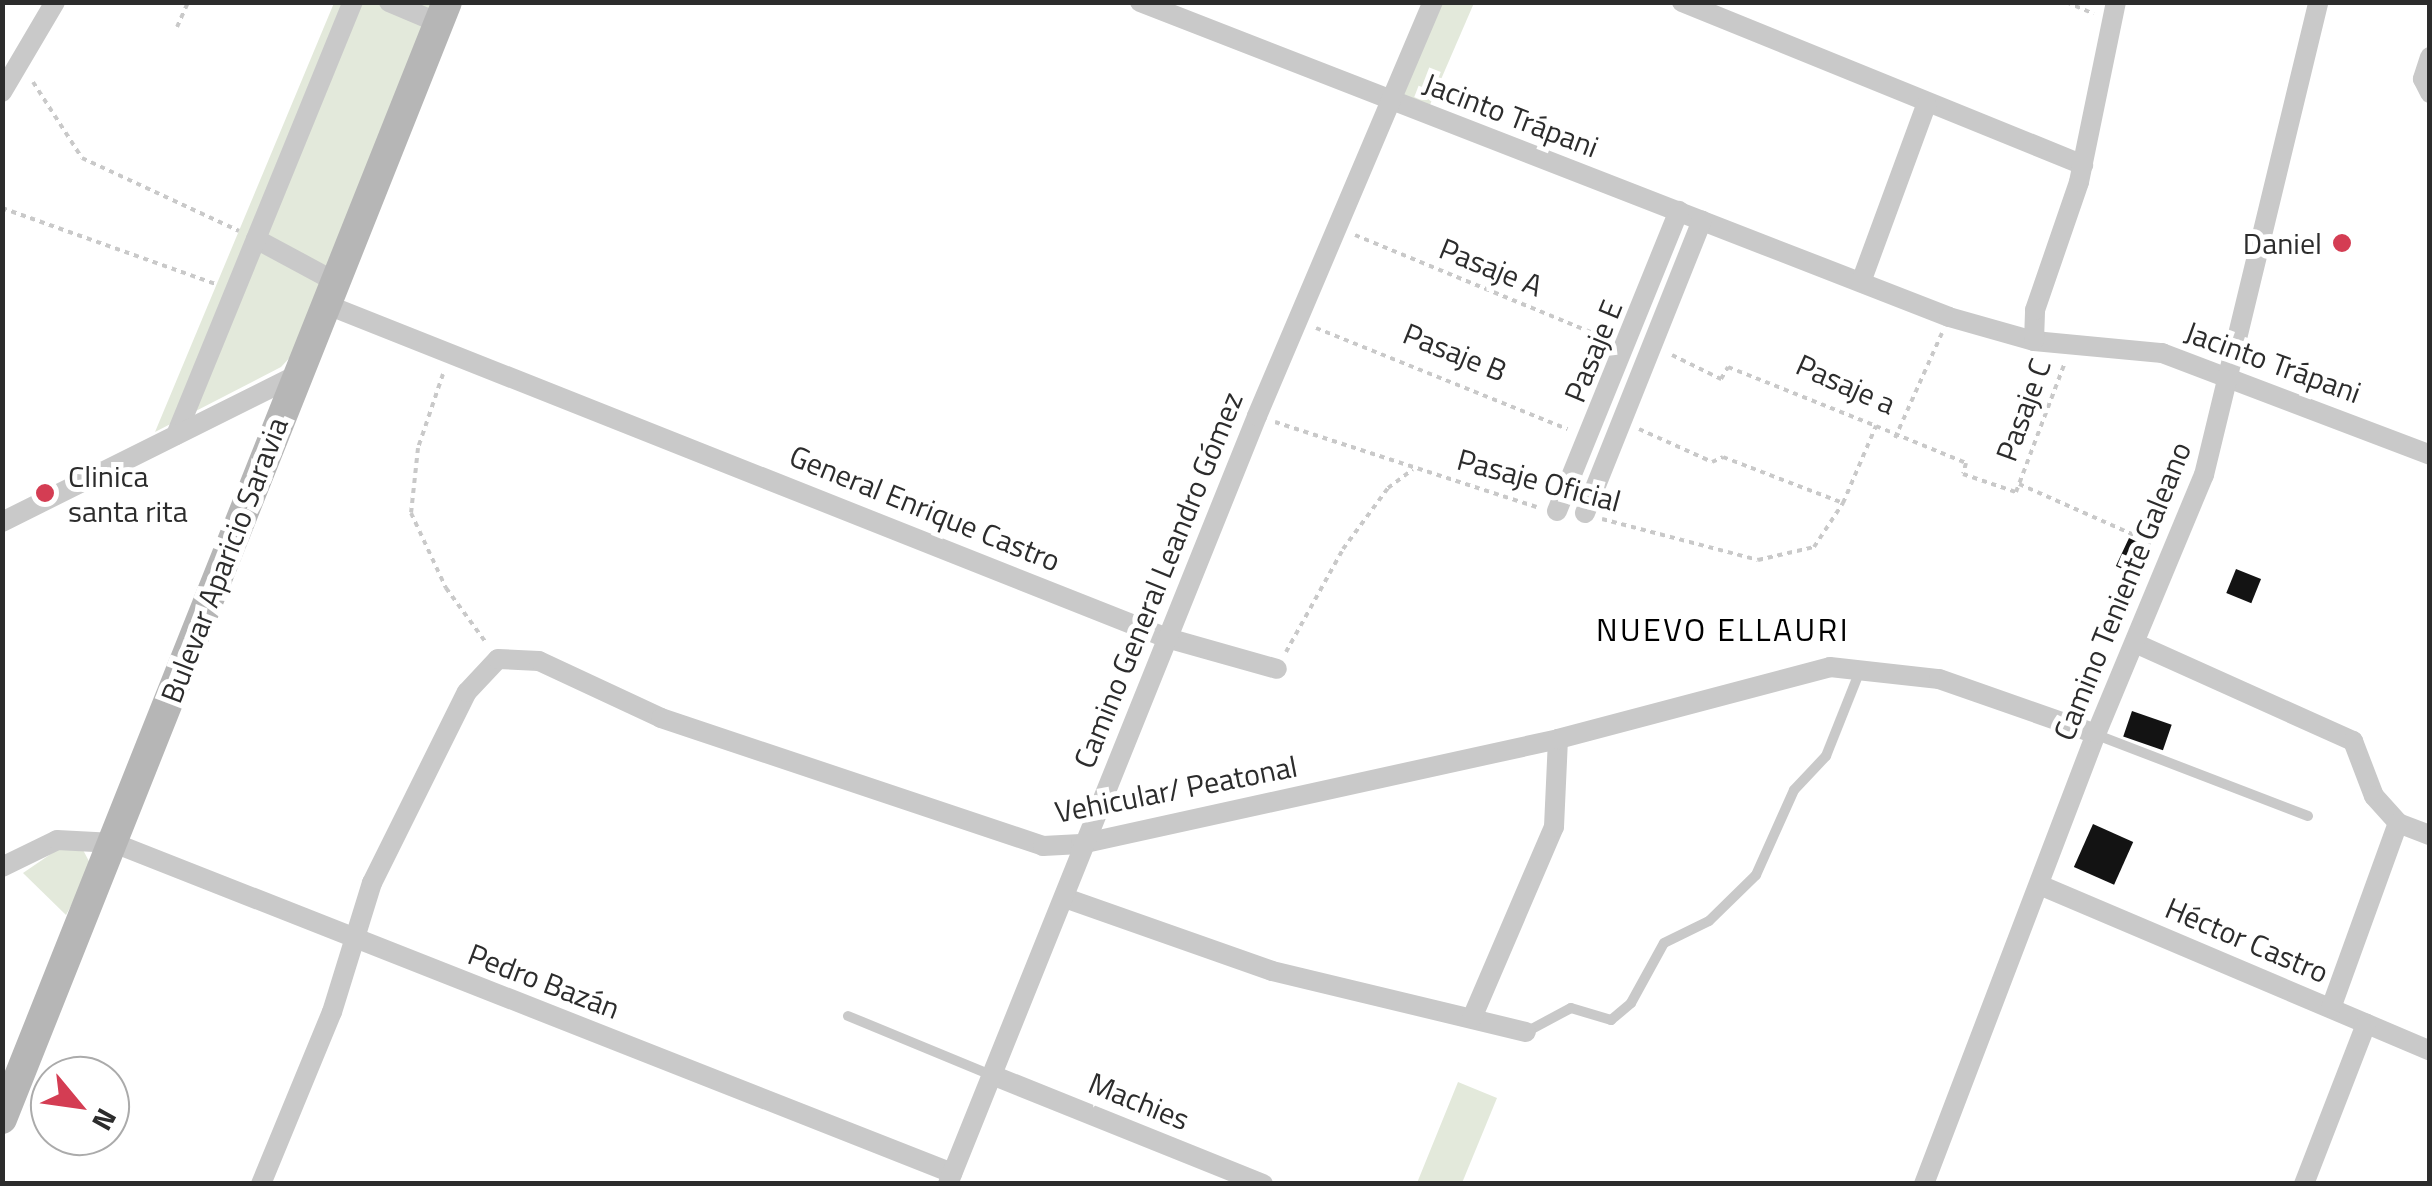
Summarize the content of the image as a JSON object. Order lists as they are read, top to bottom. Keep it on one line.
{"streets":{"street":["Jacinto Trápani","Pasaje E","General Enrique Castro","Bulevar Aparicio Saravia","Camino General Leandro Gómez","Camino Teniente Galeano","Vehicular/ Peatonal","Héctor Castro","Pedro Bazán","Machies"],"path":["Pasaje A","Pasaje B","Pasaje a","Pasaje C","Pasaje Oficial"]},"crossings":[["Jacinto Trápani","Pasaje E"],["Jacinto Trápani","Pasaje C"],["Jacinto Trápani","Camino General Leandro Gómez"],["Jacinto Trápani","Camino Teniente Galeano"],["Pasaje A","Pasaje E"],["Pasaje A","Camino General Leandro Gómez"],["Pasaje E","Pasaje B"],["Pasaje E","Pasaje a"],["Pasaje E","Pasaje Oficial"],["Pasaje B","Camino General Leandro Gómez"],["Pasaje a","Pasaje C"],["Pasaje Oficial","Camino General Leandro Gómez"],["General Enrique Castro","Bulevar Aparicio Saravia"],["General Enrique Castro","Camino General Leandro Gómez"],["Bulevar Aparicio Saravia","Pedro Bazán"],["Camino General Leandro Gómez","Vehicular/ Peatonal"],["Camino General Leandro Gómez","Pedro Bazán"],["Camino General Leandro Gómez","Machies"],["Camino Teniente Galeano","Vehicular/ Peatonal"],["Camino Teniente Galeano","Héctor Castro"]],"districts":["NUEVO ELLAURI"],"places":["Daniel","Clinica santa rita"],"north":"bottom right"}
